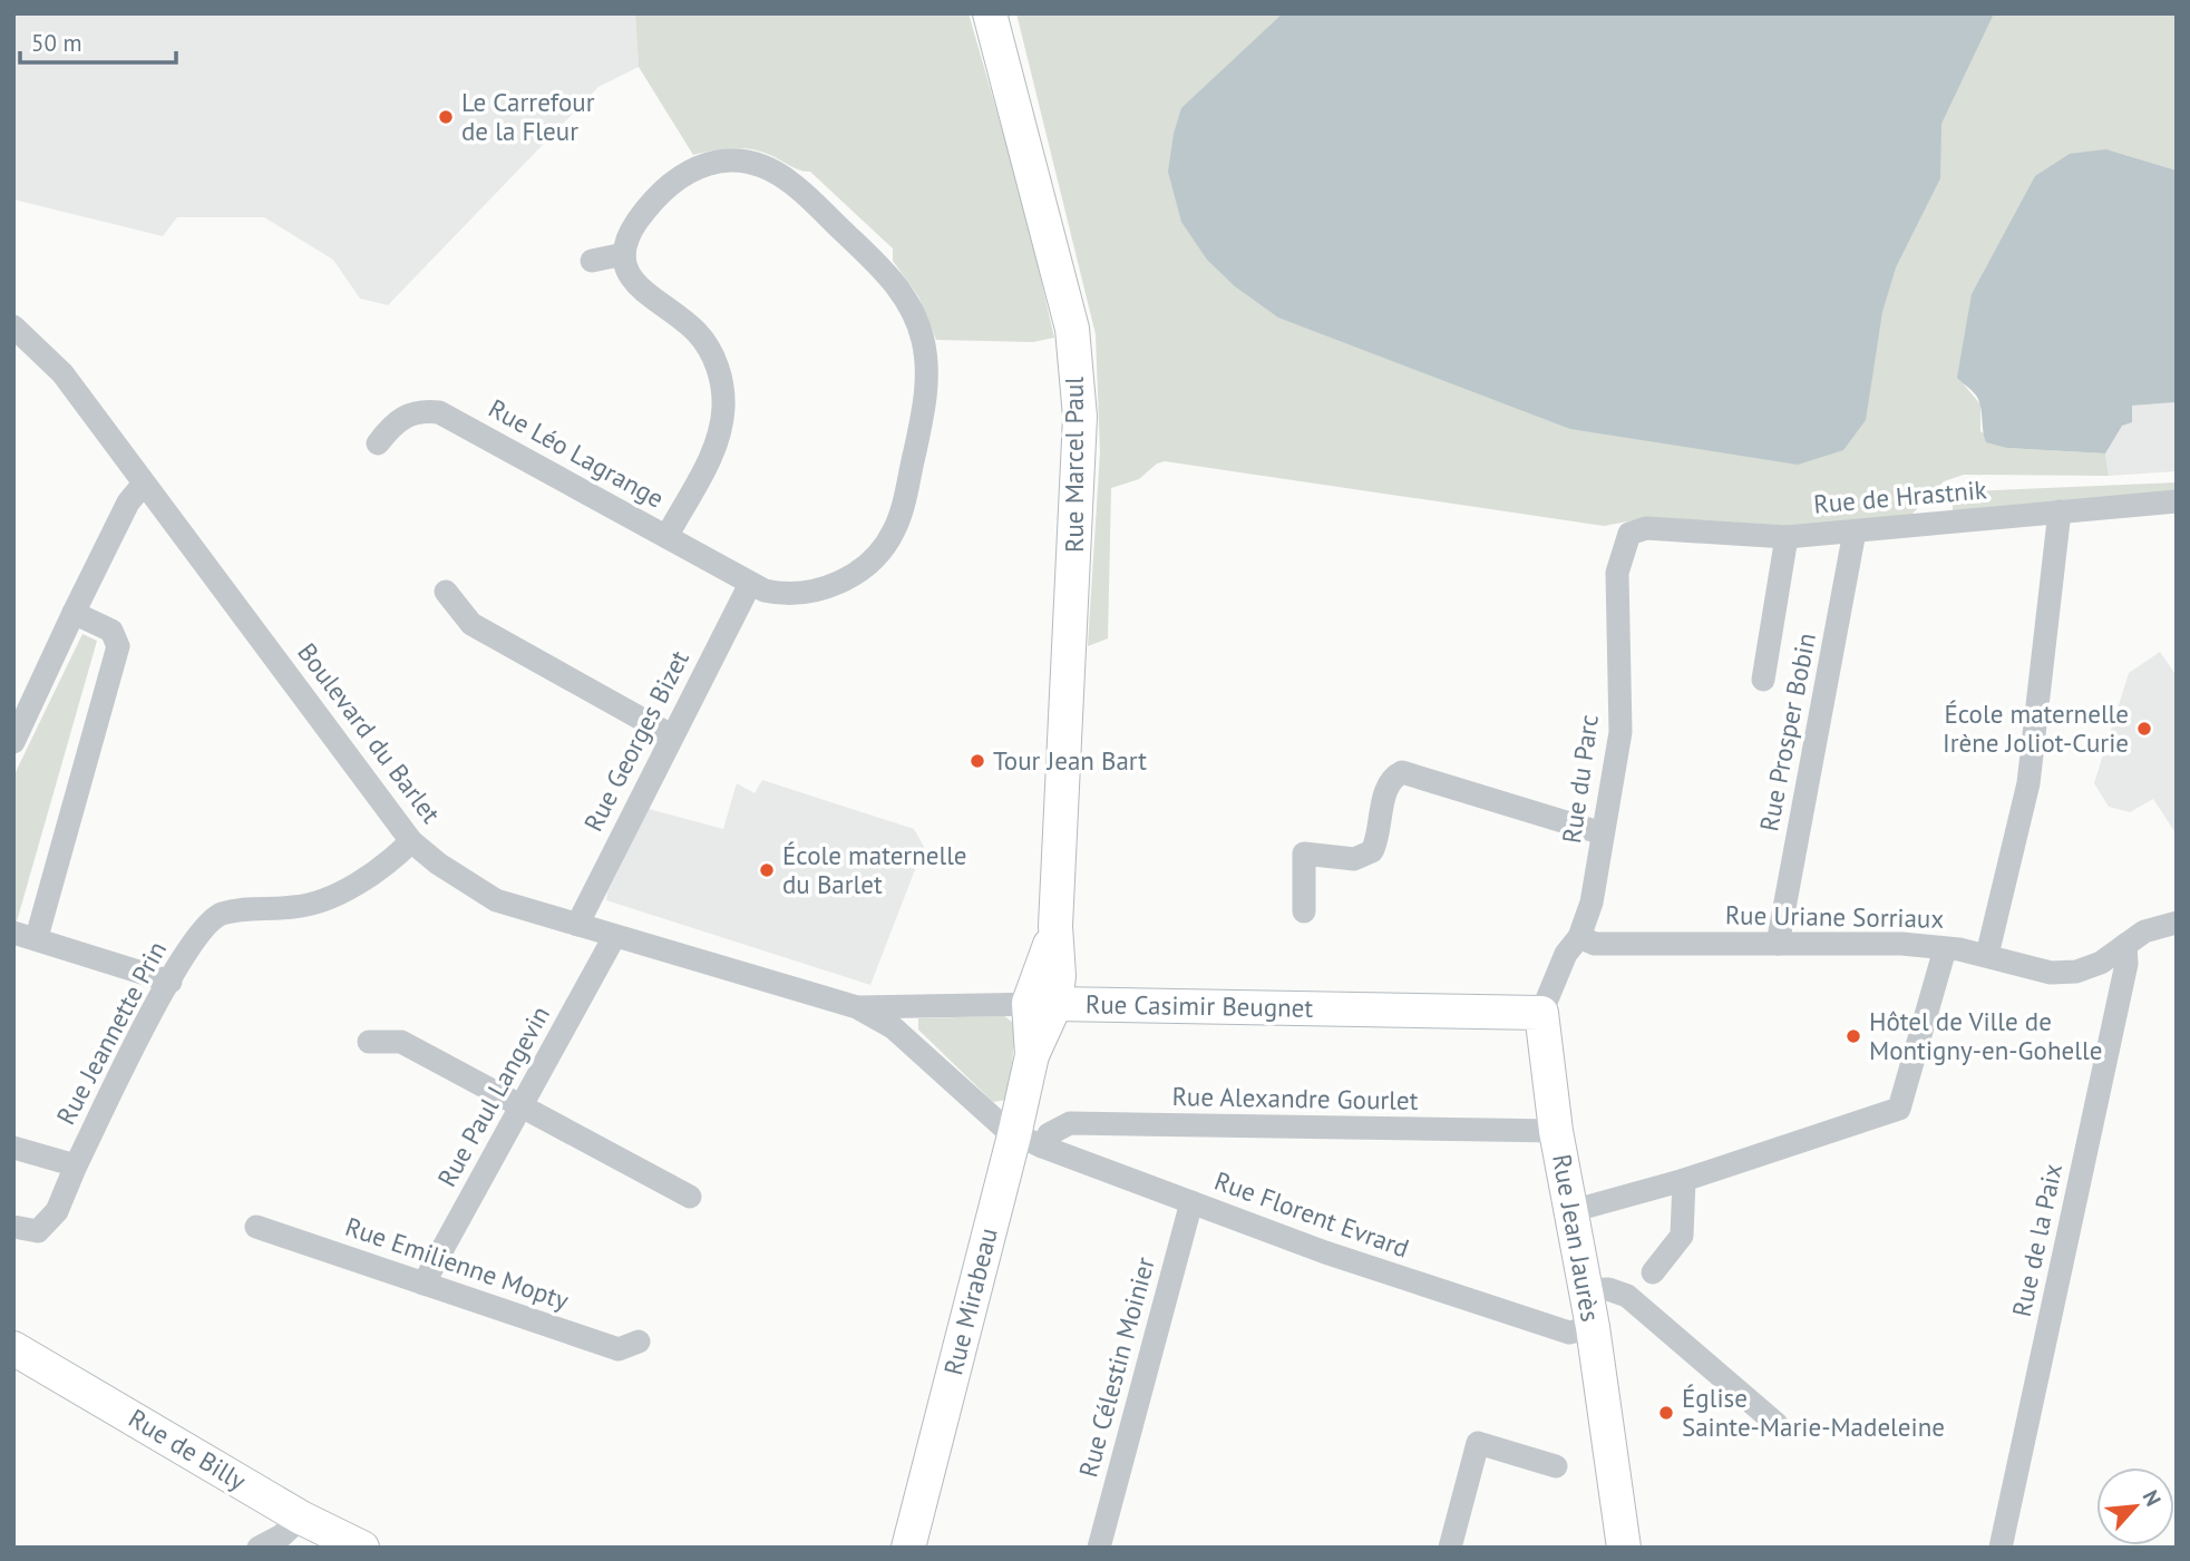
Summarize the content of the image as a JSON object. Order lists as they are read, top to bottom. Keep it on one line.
{"streets":{"street":["Rue Léo Lagrange","Rue Marcel Paul","Rue de Hrastnik","Rue Prosper Bobin","Boulevard du Barlet","Rue Georges Bizet","Rue du Parc","Rue Uriane Sorriaux","Rue Casimir Beugnet","Rue Jeannette Prin","Rue Paul Langevin","Rue Alexandre Gourlet","Rue Florent Evrard","Rue Jean Jaurès","Rue de la Paix","Rue Emilienne Mopty","Rue Mirabeau","Rue Célestin Moinier","Rue de Billy"]},"crossings":[["Rue Léo Lagrange","Rue Georges Bizet"],["Rue Marcel Paul","Rue Casimir Beugnet"],["Rue Marcel Paul","Rue Mirabeau"],["Rue de Hrastnik","Rue Prosper Bobin"],["Rue de Hrastnik","Rue du Parc"],["Rue Prosper Bobin","Rue Uriane Sorriaux"],["Boulevard du Barlet","Rue Georges Bizet"],["Boulevard du Barlet","Rue Casimir Beugnet"],["Boulevard du Barlet","Rue Jeannette Prin"],["Boulevard du Barlet","Rue Paul Langevin"],["Rue du Parc","Rue Uriane Sorriaux"],["Rue du Parc","Rue Jean Jaurès"],["Rue Uriane Sorriaux","Rue Jean Jaurès"],["Rue Uriane Sorriaux","Rue de la Paix"],["Rue Casimir Beugnet","Rue Jean Jaurès"],["Rue Casimir Beugnet","Rue Mirabeau"],["Rue Paul Langevin","Rue Emilienne Mopty"],["Rue Alexandre Gourlet","Rue Florent Evrard"],["Rue Alexandre Gourlet","Rue Jean Jaurès"],["Rue Alexandre Gourlet","Rue Mirabeau"],["Rue Florent Evrard","Rue Jean Jaurès"],["Rue Florent Evrard","Rue Mirabeau"],["Rue Florent Evrard","Rue Célestin Moinier"]],"places":["Le Carrefour de la Fleur","École maternelle Irène Joliot-Curie","Tour Jean Bart","École maternelle du Barlet","Hôtel de Ville de Montigny-en-Gohelle","Église Sainte-Marie-Madeleine"],"scale_bar":"50 m","north":"top right"}
